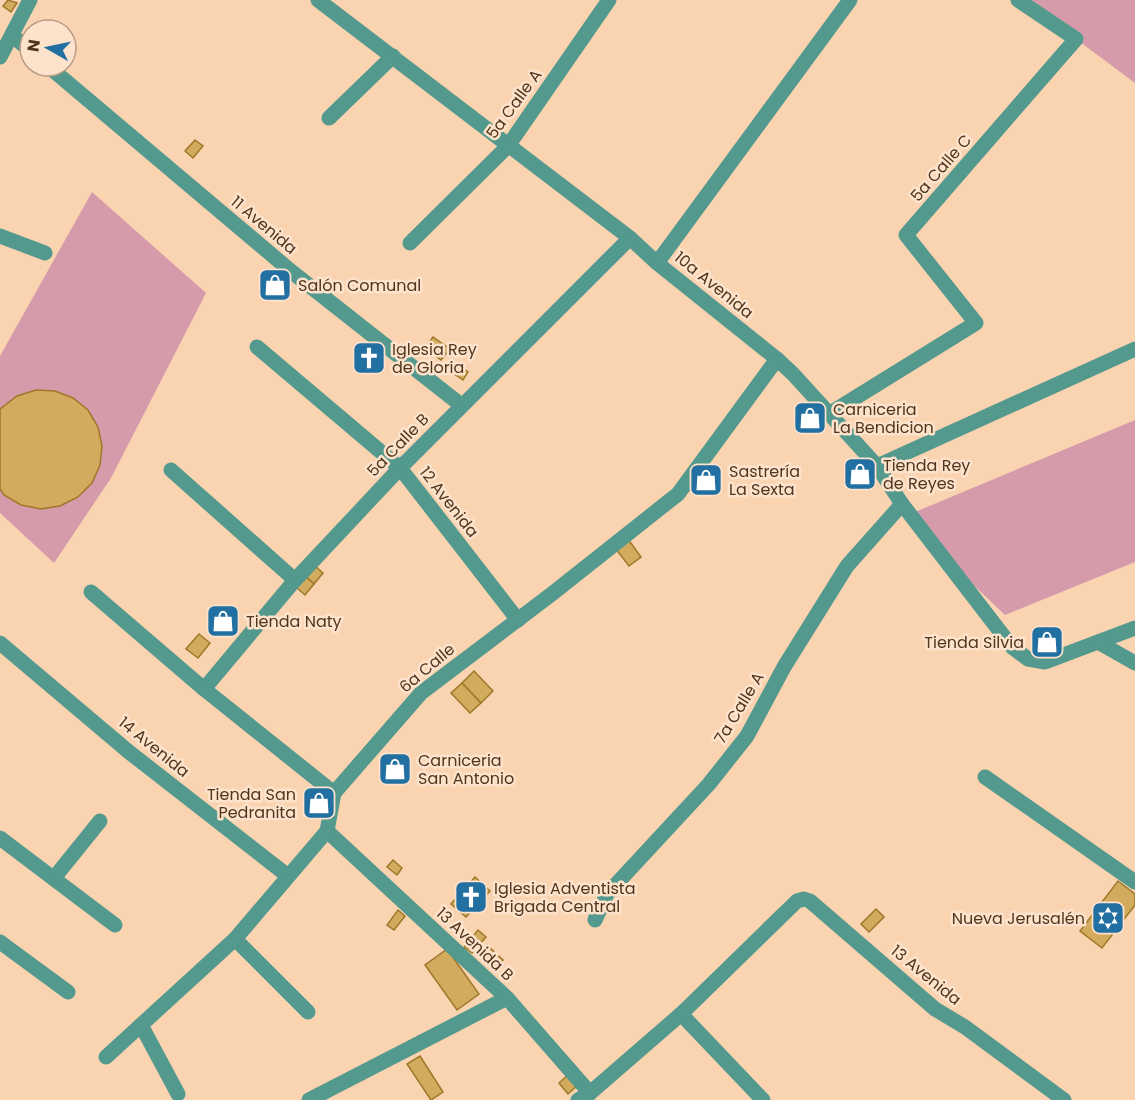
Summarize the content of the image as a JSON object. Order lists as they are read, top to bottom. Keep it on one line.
{"streets":{"street":["5a Calle A","5a Calle C","11 Avenida","10a Avenida","5a Calle B","12 Avenida","6a Calle","7a Calle A","14 Avenida","13 Avenida B","13 Avenida"]},"crossings":[["5a Calle A","10a Avenida"],["5a Calle C","10a Avenida"],["11 Avenida","5a Calle B"],["10a Avenida","5a Calle B"],["10a Avenida","6a Calle"],["10a Avenida","7a Calle A"],["5a Calle B","12 Avenida"],["12 Avenida","6a Calle"]],"places":{"shop":["Salón Comunal","Carniceria La Bendicion","Tienda Rey de Reyes","Sastrería La Sexta","Tienda Naty","Tienda Silvia","Carniceria San Antonio","Tienda San Pedranita"],"church":["Iglesia Rey de Gloria","Iglesia Adventista Brigada Central"],"synagogue":["Nueva Jerusalén"]},"north":"left"}
